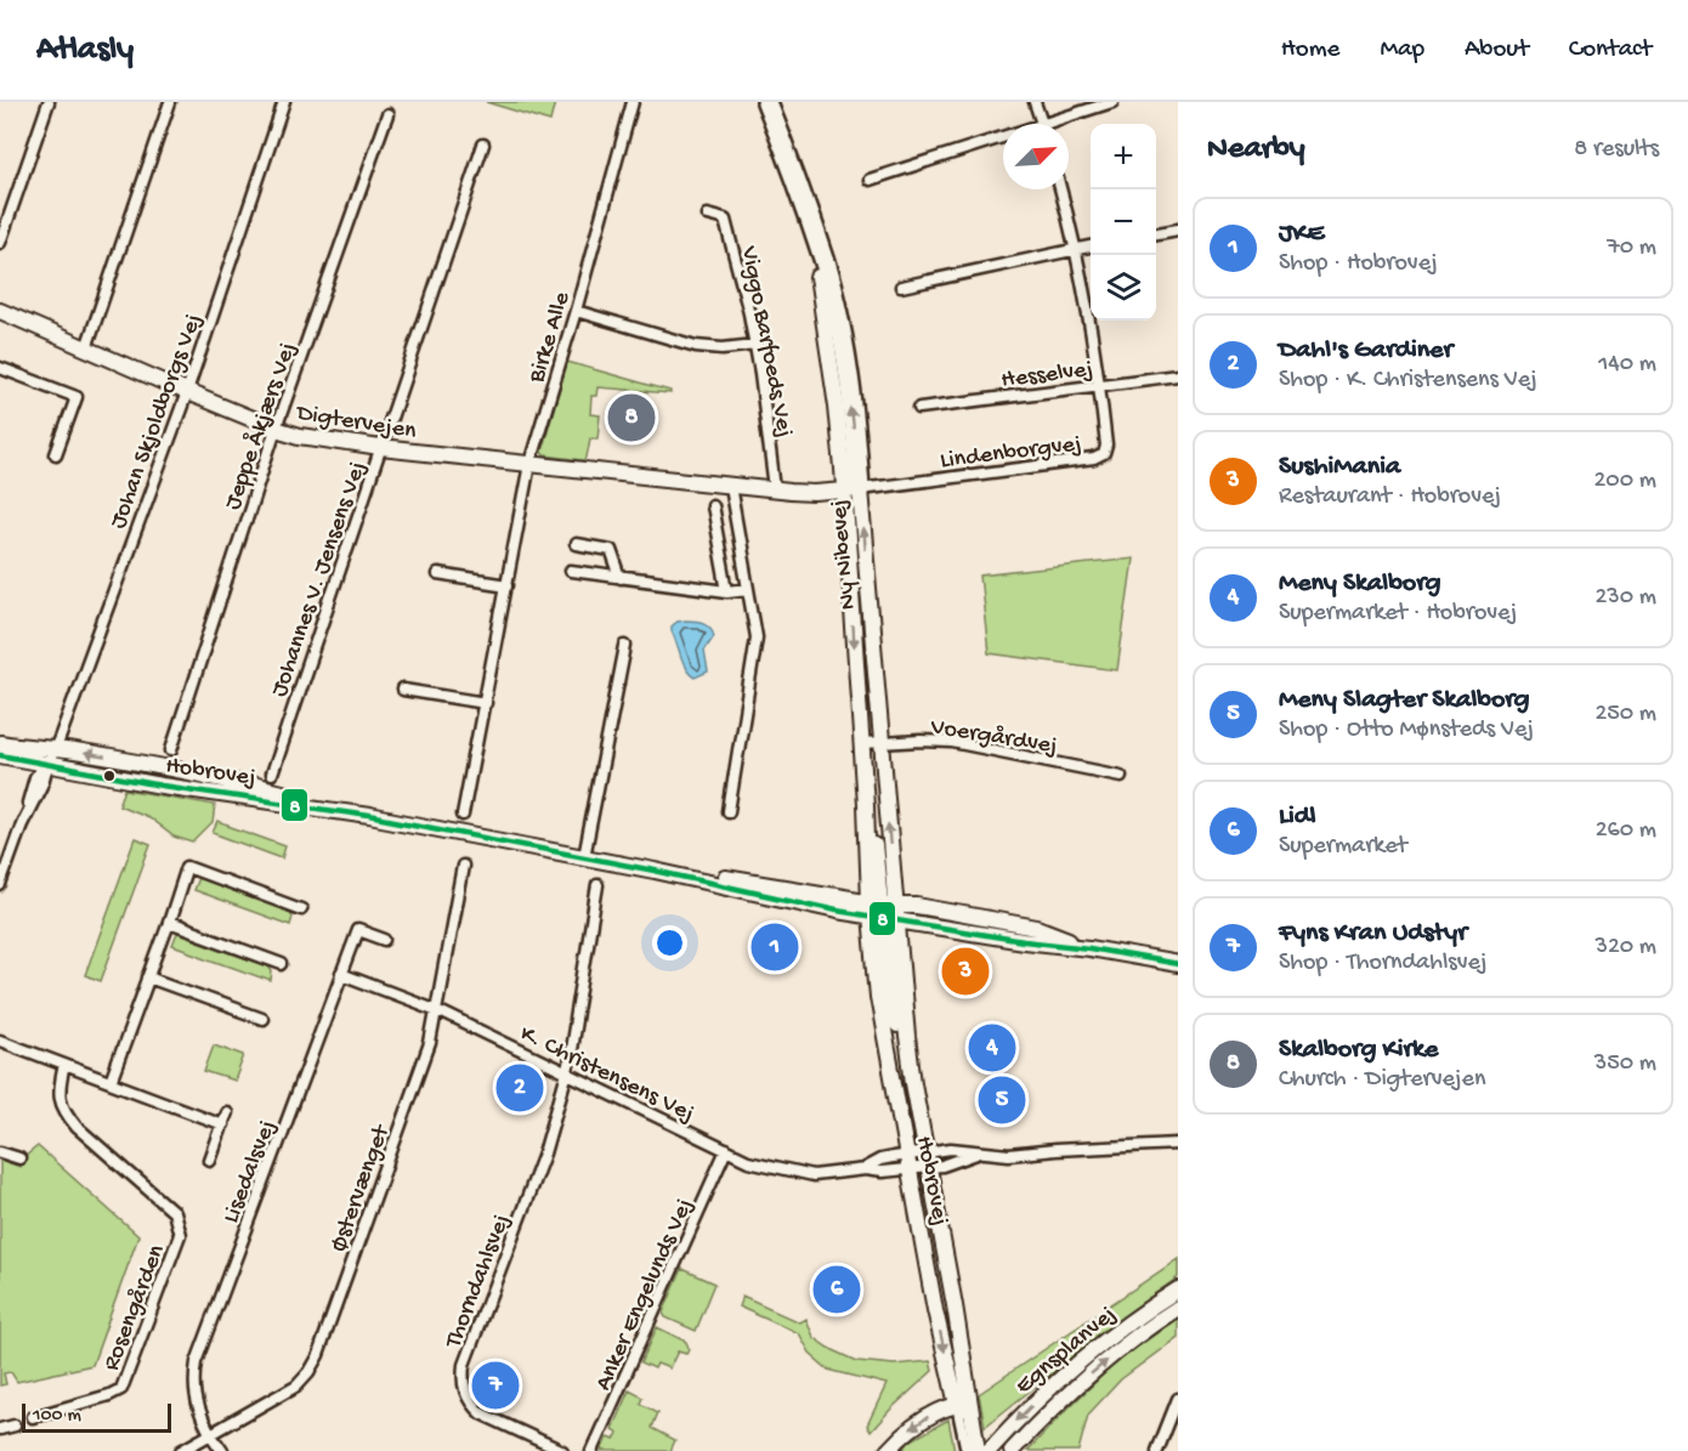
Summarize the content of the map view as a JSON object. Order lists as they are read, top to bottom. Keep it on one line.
{"streets":{"highway":["Ny Nibevej"],"main road":["Digtervejen","Hobrovej","Egnsplanvej"],"street":["Birke Alle","Viggo Barfoeds Vej","Hesselvej","Johan Skjoldborgs Vej","Jeppe Åkjærs Vej","Lindenborgvej","Johannes V. Jensens Vej","Voergårdvej","K. Christensens Vej","Lisedalsvej","Østervænget","Thorndahlsvej","Anker Engelunds Vej","Rosengården"]},"crossings":[["Birke Alle","Digtervejen"],["Viggo Barfoeds Vej","Digtervejen"],["Hesselvej","Lindenborgvej"],["Digtervejen","Johan Skjoldborgs Vej"],["Digtervejen","Jeppe Åkjærs Vej"],["Digtervejen","Lindenborgvej"],["Digtervejen","Ny Nibevej"],["Digtervejen","Johannes V. Jensens Vej"],["Johan Skjoldborgs Vej","Hobrovej"],["Lindenborgvej","Ny Nibevej"],["Ny Nibevej","Voergårdvej"],["Ny Nibevej","Hobrovej"],["Hobrovej","K. Christensens Vej"],["K. Christensens Vej","Lisedalsvej"],["K. Christensens Vej","Østervænget"],["K. Christensens Vej","Thorndahlsvej"],["K. Christensens Vej","Anker Engelunds Vej"],["Lisedalsvej","Østervænget"]],"lines":["transit line 8"],"scale_bar":"100 m","north":"top right","page":{"header":"Atlasly","nav":["Home","Map","About","Contact"],"heading":["Nearby","8 results"],"map_buttons":["+","−"],"list":[{"mark":"1","name":"JKE","note":"Shop · Hobrovej","value":"70 m"},{"mark":"2","name":"Dahl's Gardiner","note":"Shop · K. Christensens Vej","value":"140 m"},{"mark":"3","name":"SushiMania","note":"Restaurant · Hobrovej","value":"200 m"},{"mark":"4","name":"Meny Skalborg","note":"Supermarket · Hobrovej","value":"230 m"},{"mark":"5","name":"Meny Slagter Skalborg","note":"Shop · Otto Mønsteds Vej","value":"250 m"},{"mark":"6","name":"Lidl","note":"Supermarket","value":"260 m"},{"mark":"7","name":"Fyns Kran Udstyr","note":"Shop · Thorndahlsvej","value":"320 m"},{"mark":"8","name":"Skalborg Kirke","note":"Church · Digtervejen","value":"350 m"}],"pins":["8","1","3","4","2","5","6","7"],"scale":"100 m"}}
